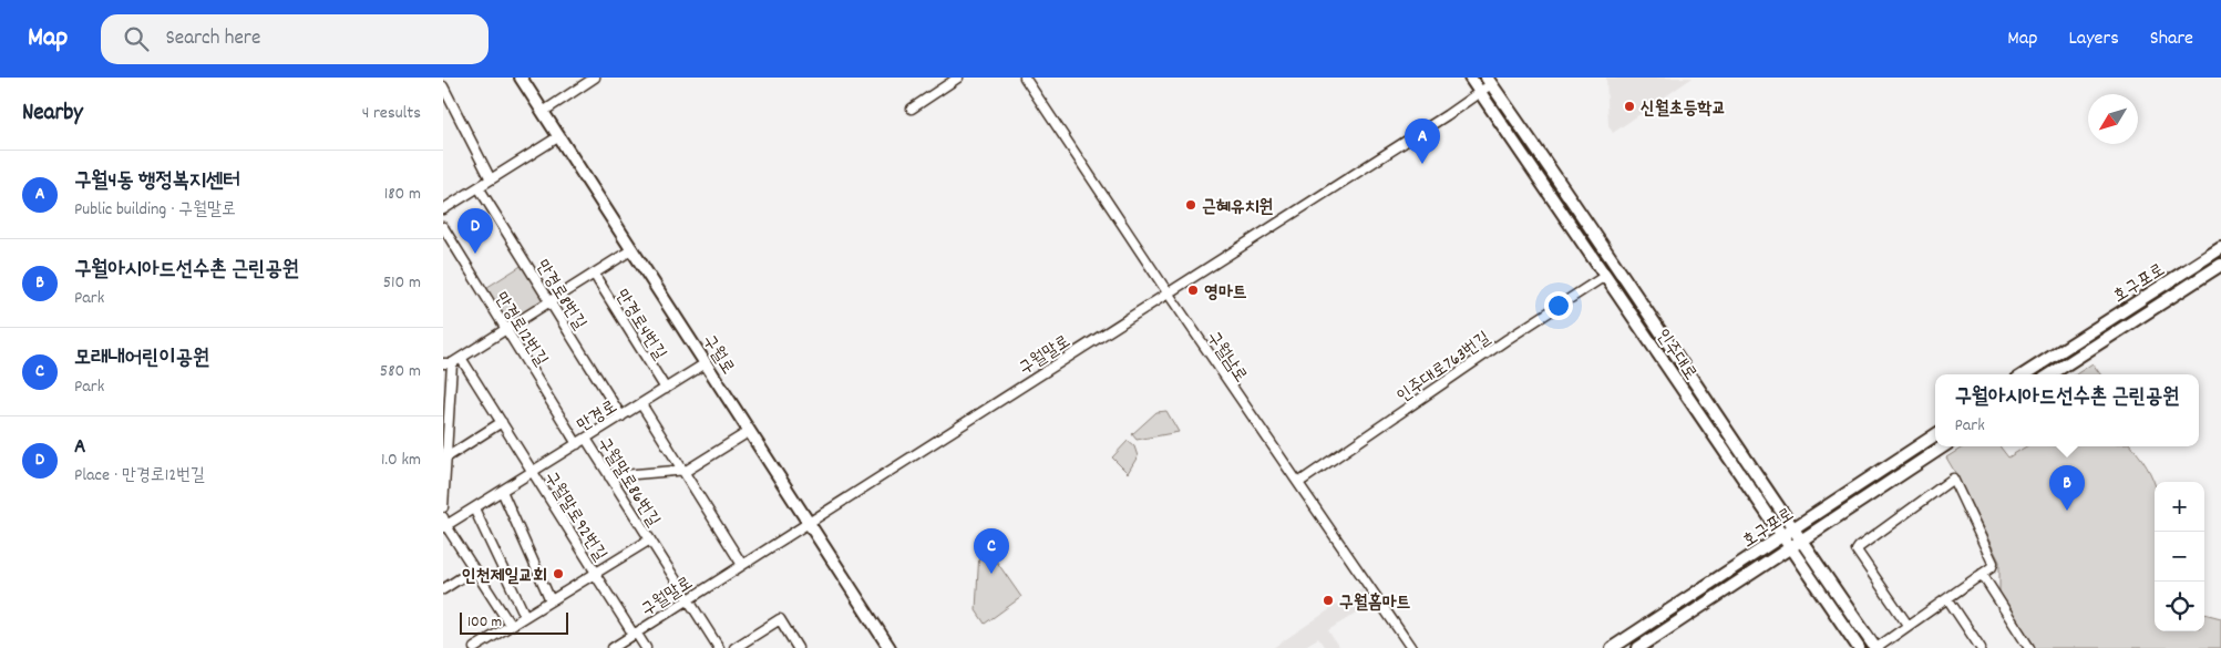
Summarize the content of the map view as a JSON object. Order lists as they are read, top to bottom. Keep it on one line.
{"streets":{"main road":["호구포로","구월로","인주대로"],"street":["만경로8번길","만경로4번길","만경로12번길","구월말로","구월남로","인주대로763번길","만경로","구월말로86번길","구월말로92번길"]},"crossings":[["호구포로","인주대로"],["만경로8번길","만경로"],["만경로4번길","만경로"],["만경로12번길","만경로"],["구월로","구월말로"],["구월로","만경로"],["구월말로","인주대로"],["구월말로","구월남로"],["구월말로","구월말로86번길"],["구월말로","구월말로92번길"],["인주대로","인주대로763번길"],["구월남로","인주대로763번길"],["만경로","구월말로86번길"],["만경로","구월말로92번길"],["구월말로86번길","구월말로92번길"]],"places":["신월초등학교","근혜유치원","영마트","인천제일교회","구월홈마트"],"scale_bar":"100 m","north":"bottom left","page":{"header":"Map","search":"Search here","nav":["Map","Layers","Share"],"heading":["Nearby","4 results"],"pins":["A","D","B","C"],"list":[{"mark":"A","name":"구월4동 행정복지센터","note":"Public building · 구월말로","value":"180 m"},{"mark":"B","name":"구월아시아드선수촌 근린공원","note":"Park","value":"510 m"},{"mark":"C","name":"모래내어린이공원","note":"Park","value":"580 m"},{"mark":"D","name":"A","note":"Place · 만경로12번길","value":"1.0 km"}],"popup":["구월아시아드선수촌 근린공원","Park"],"map_buttons":["+","−"],"scale":"100 m"}}
